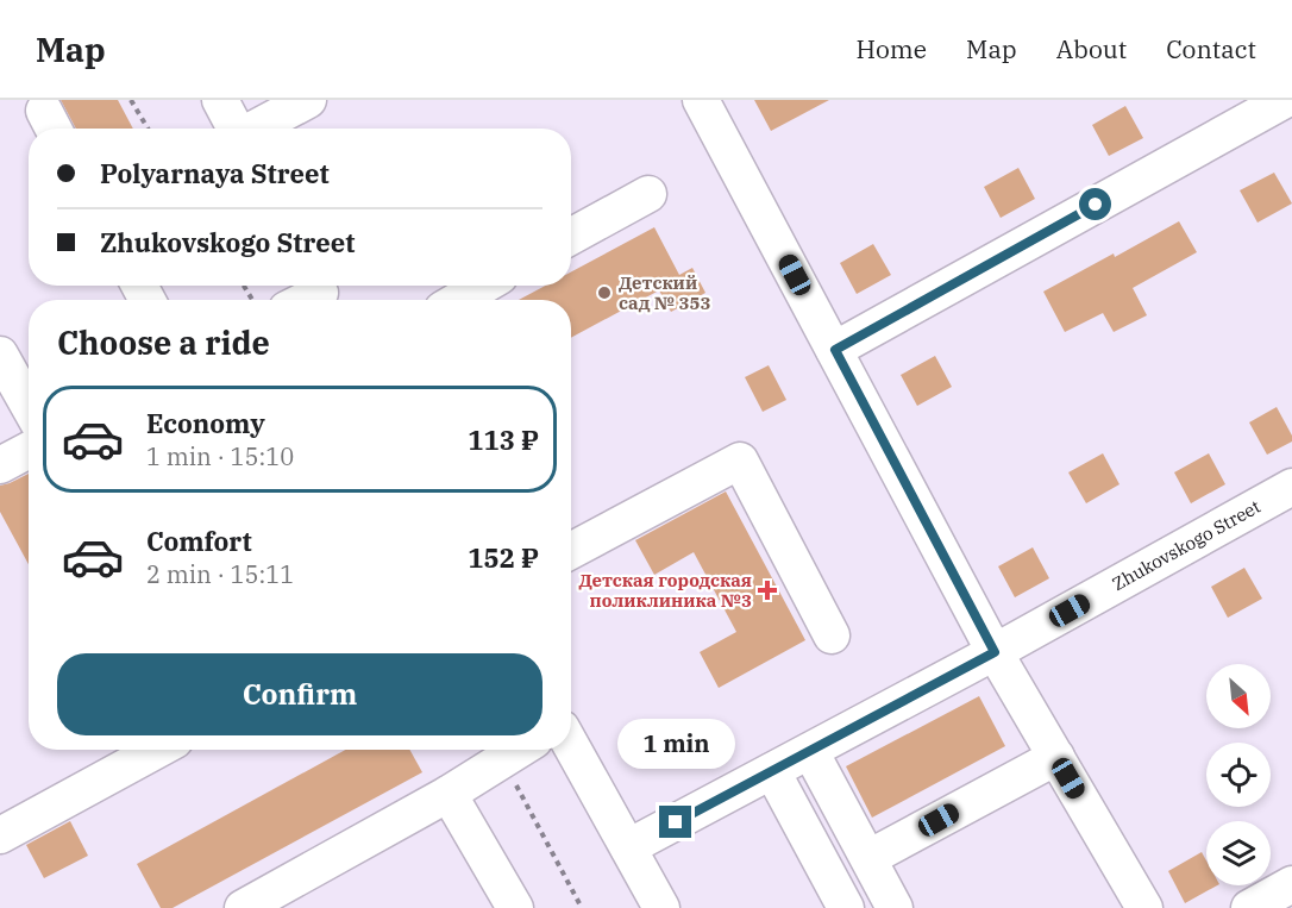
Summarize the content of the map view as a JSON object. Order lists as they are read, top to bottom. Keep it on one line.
{"streets":{"street":["Zhukovskogo Street"]},"places":{"other":["Детский сад № 353"],"health":["Детская городская поликлиника №3"]},"north":"bottom right","page":{"header":"Map","nav":["Home","Map","About","Contact"],"banner":["Polyarnaya Street","Zhukovskogo Street"],"heading":"Choose a ride","list":[{"name":"Economy","note":"1 min · 15:10","value":"113 ₽"},{"name":"Comfort","note":"2 min · 15:11","value":"152 ₽"}],"buttons":"Confirm","bubble":"1 min"}}
